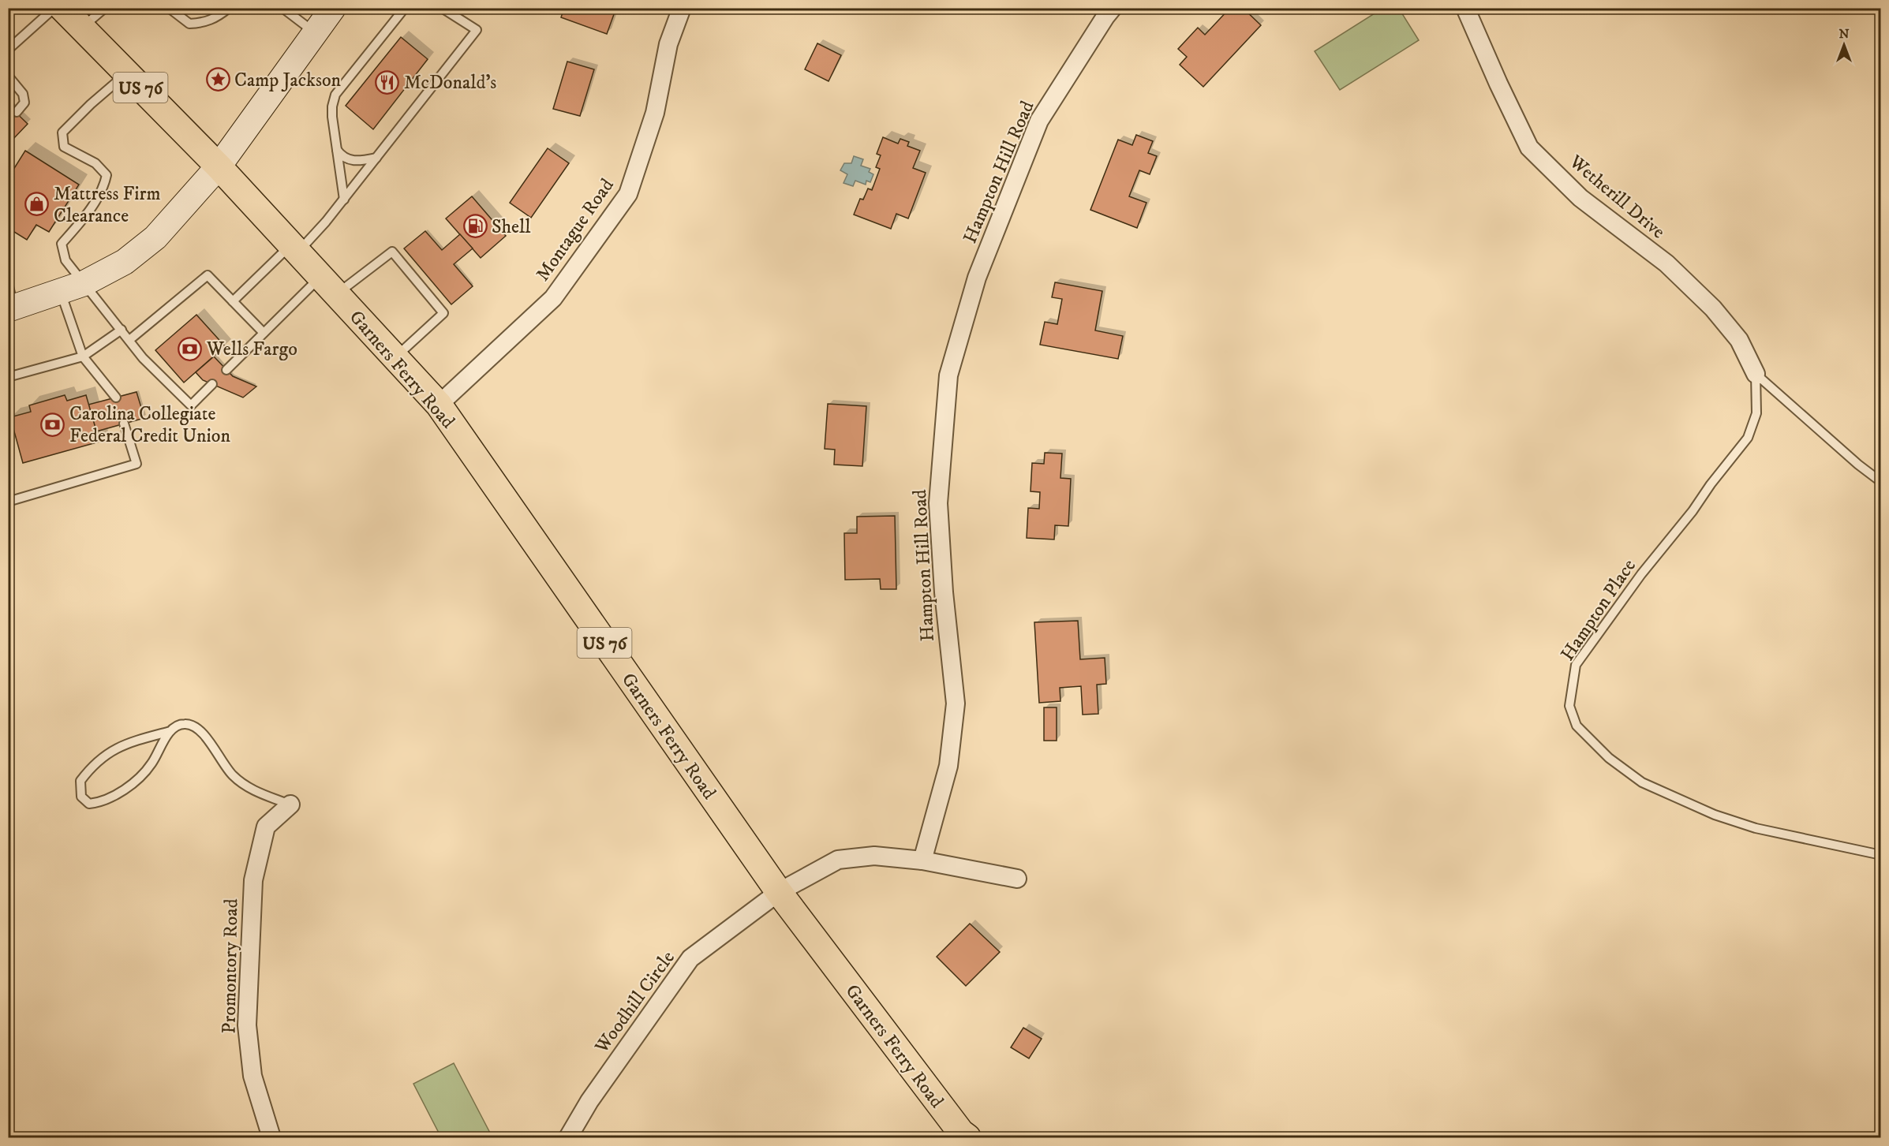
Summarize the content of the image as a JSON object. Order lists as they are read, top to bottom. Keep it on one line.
{"streets":{"main road":["US 76","Garners Ferry Road"],"street":["Hampton Hill Road","Wetherill Drive","Montague Road","Promontory Road","Woodhill Circle"],"lane":["Hampton Place"]},"crossings":[["US 76","Garners Ferry Road"],["Wetherill Drive","Hampton Place"],["Montague Road","Garners Ferry Road"],["Garners Ferry Road","Woodhill Circle"]],"places":{"place":["Camp Jackson"],"restaurant":["McDonald's"],"shop":["Mattress Firm Clearance"],"fuel station":["Shell"],"bank":["Wells Fargo","Carolina Collegiate Federal Credit Union"]},"north":"top"}
